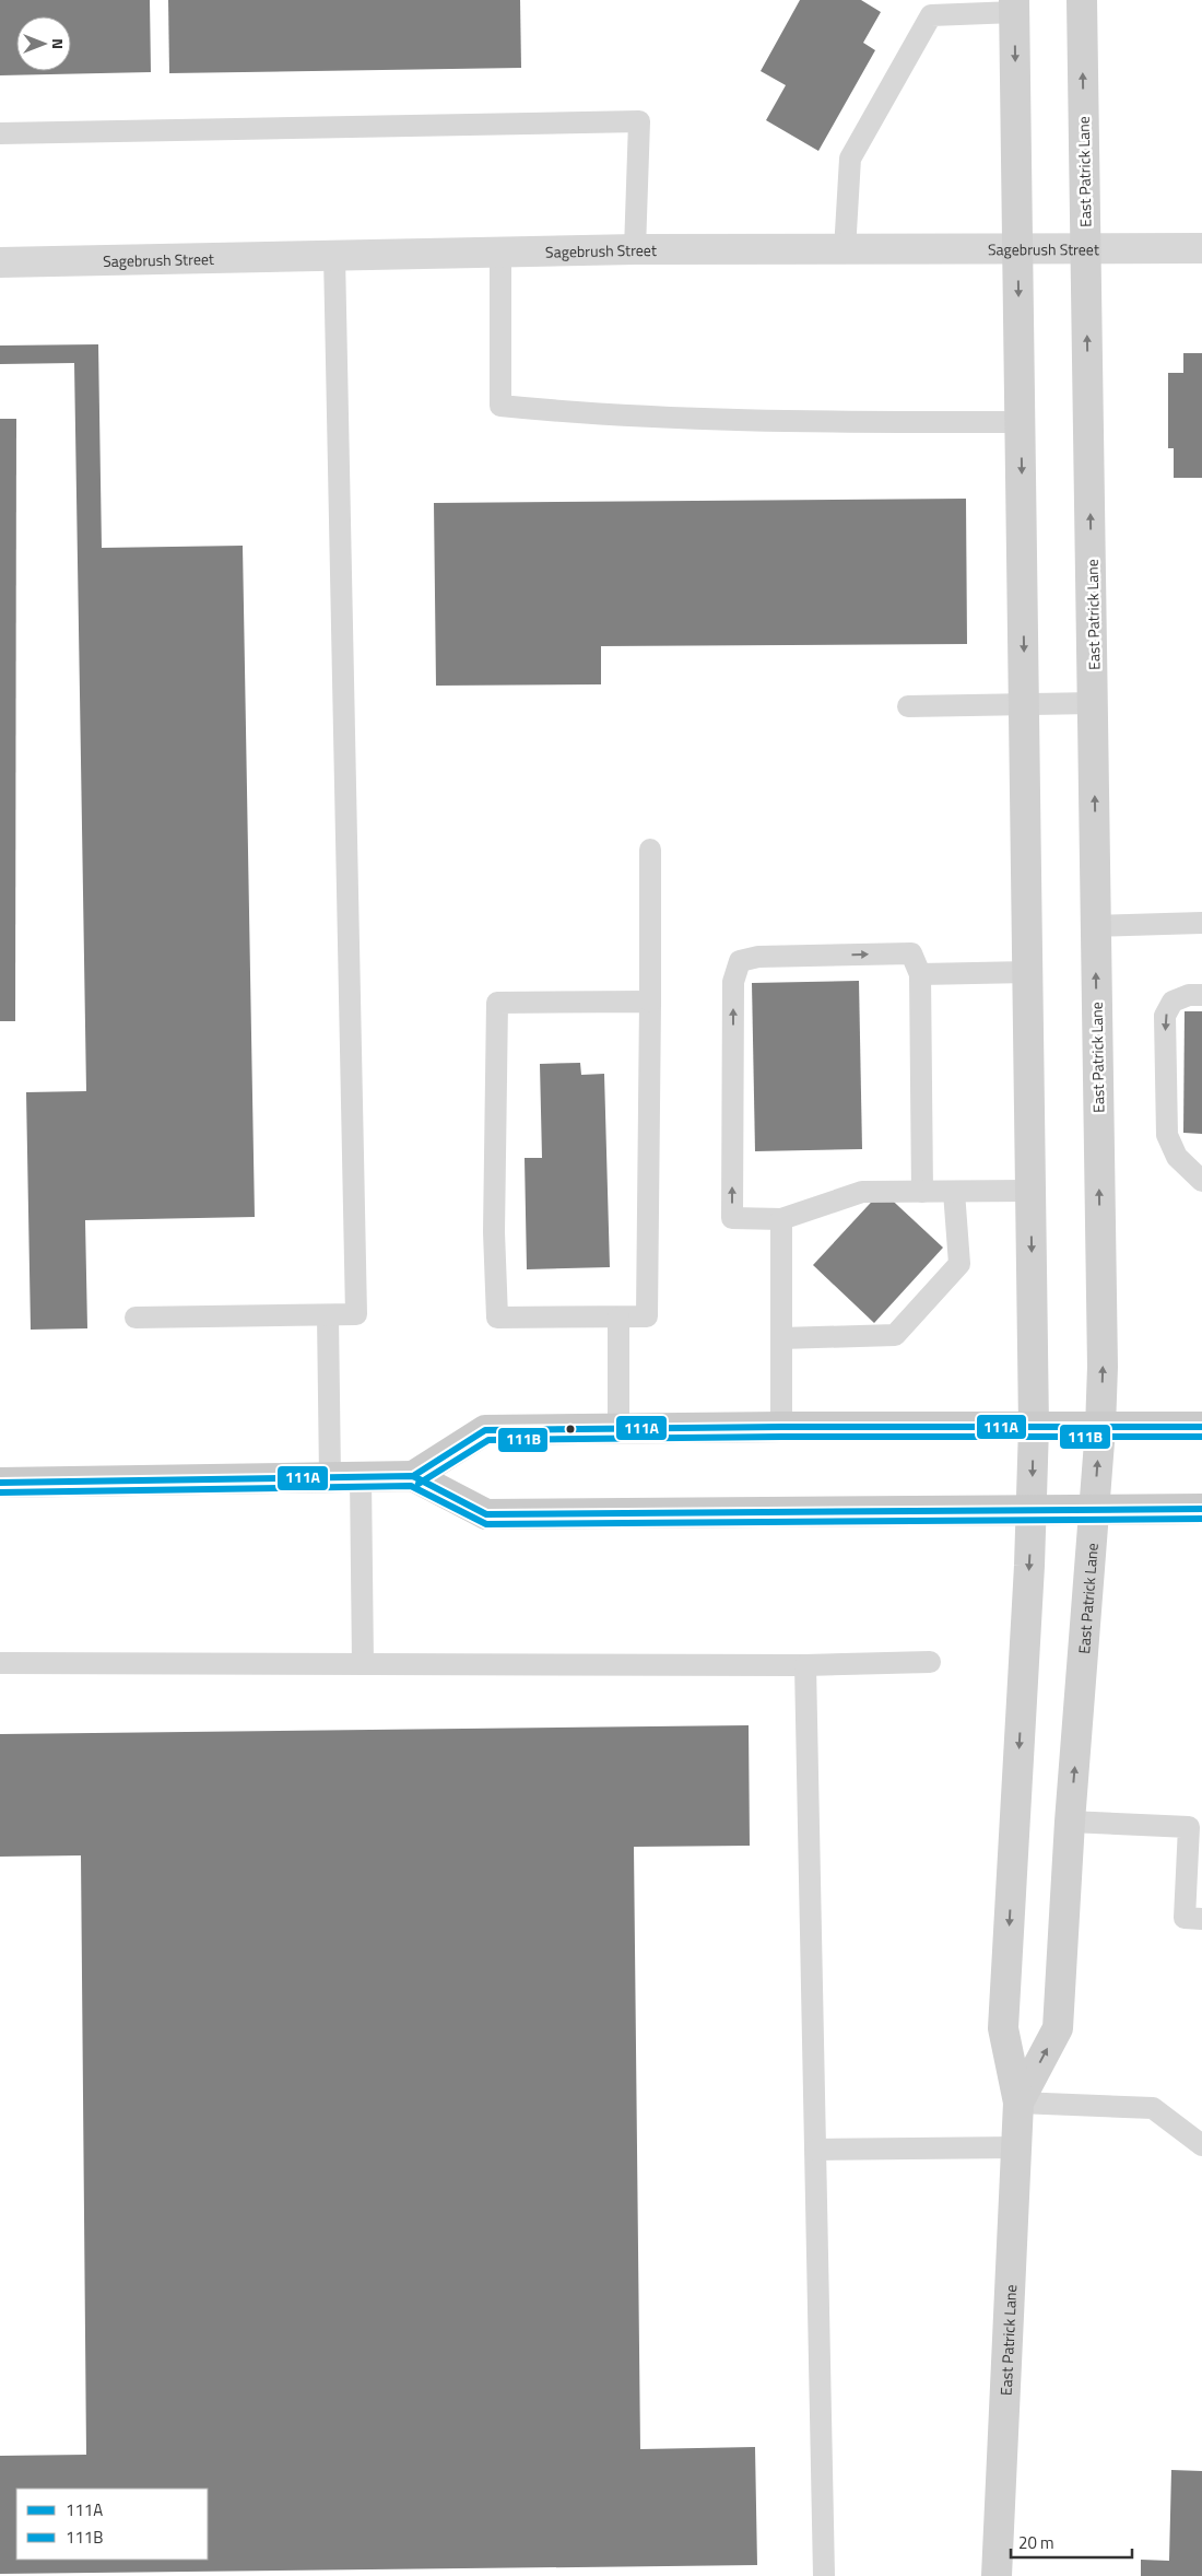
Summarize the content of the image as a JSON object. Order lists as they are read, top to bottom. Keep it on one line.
{"streets":{"main road":["East Patrick Lane"],"street":["Sagebrush Street"]},"crossings":[["East Patrick Lane","Sagebrush Street"]],"lines":["transit line 111A","transit line 111B"],"legend":["111A","111B"],"scale_bar":"20 m","north":"right"}
